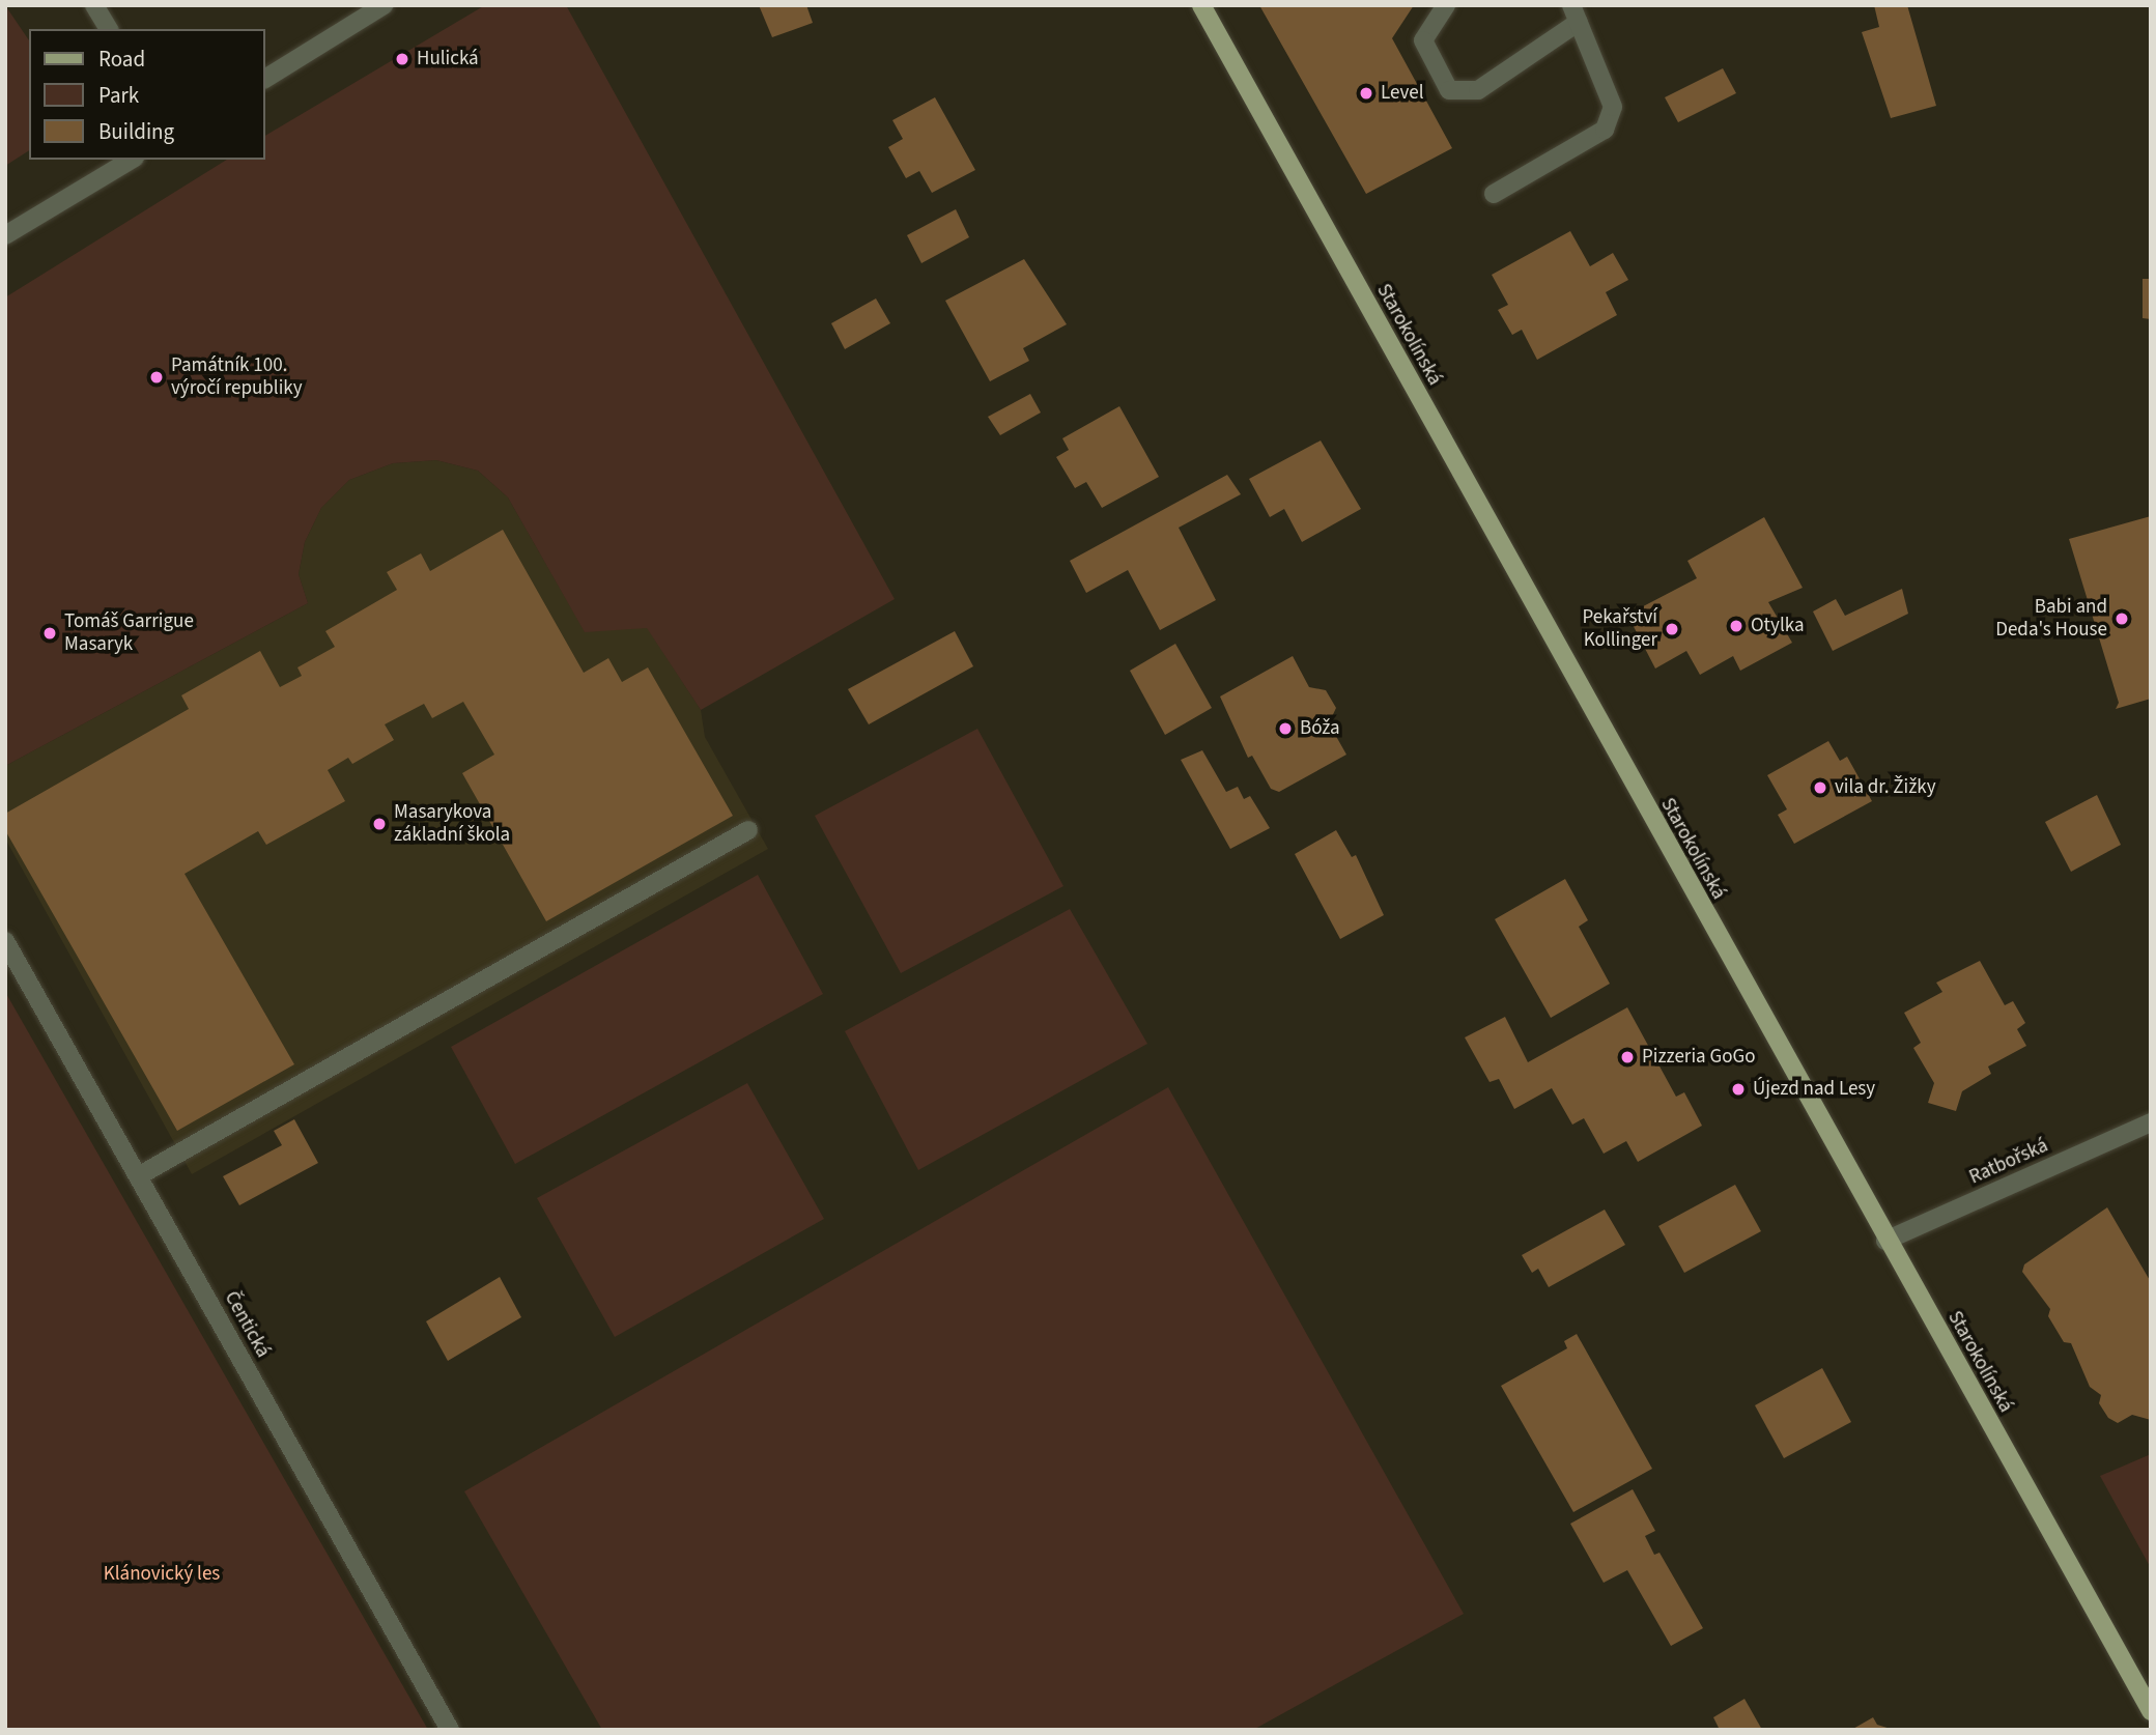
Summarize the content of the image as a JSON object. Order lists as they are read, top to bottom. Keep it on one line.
{"streets":{"main road":["Starokolínská"],"street":["Ratbořská","Čentická"]},"crossings":[["Starokolínská","Ratbořská"]],"parks":["Klánovický les"],"places":["Hulická","Level","Památník 100. výročí republiky","Babi and Deda's House","Otylka","Pekařství Kollinger","Tomáš Garrigue Masaryk","Bóža","vila dr. Žižky","Masarykova základní škola","Pizzeria GoGo","Újezd nad Lesy"],"legend":["Road","Park","Building"]}
